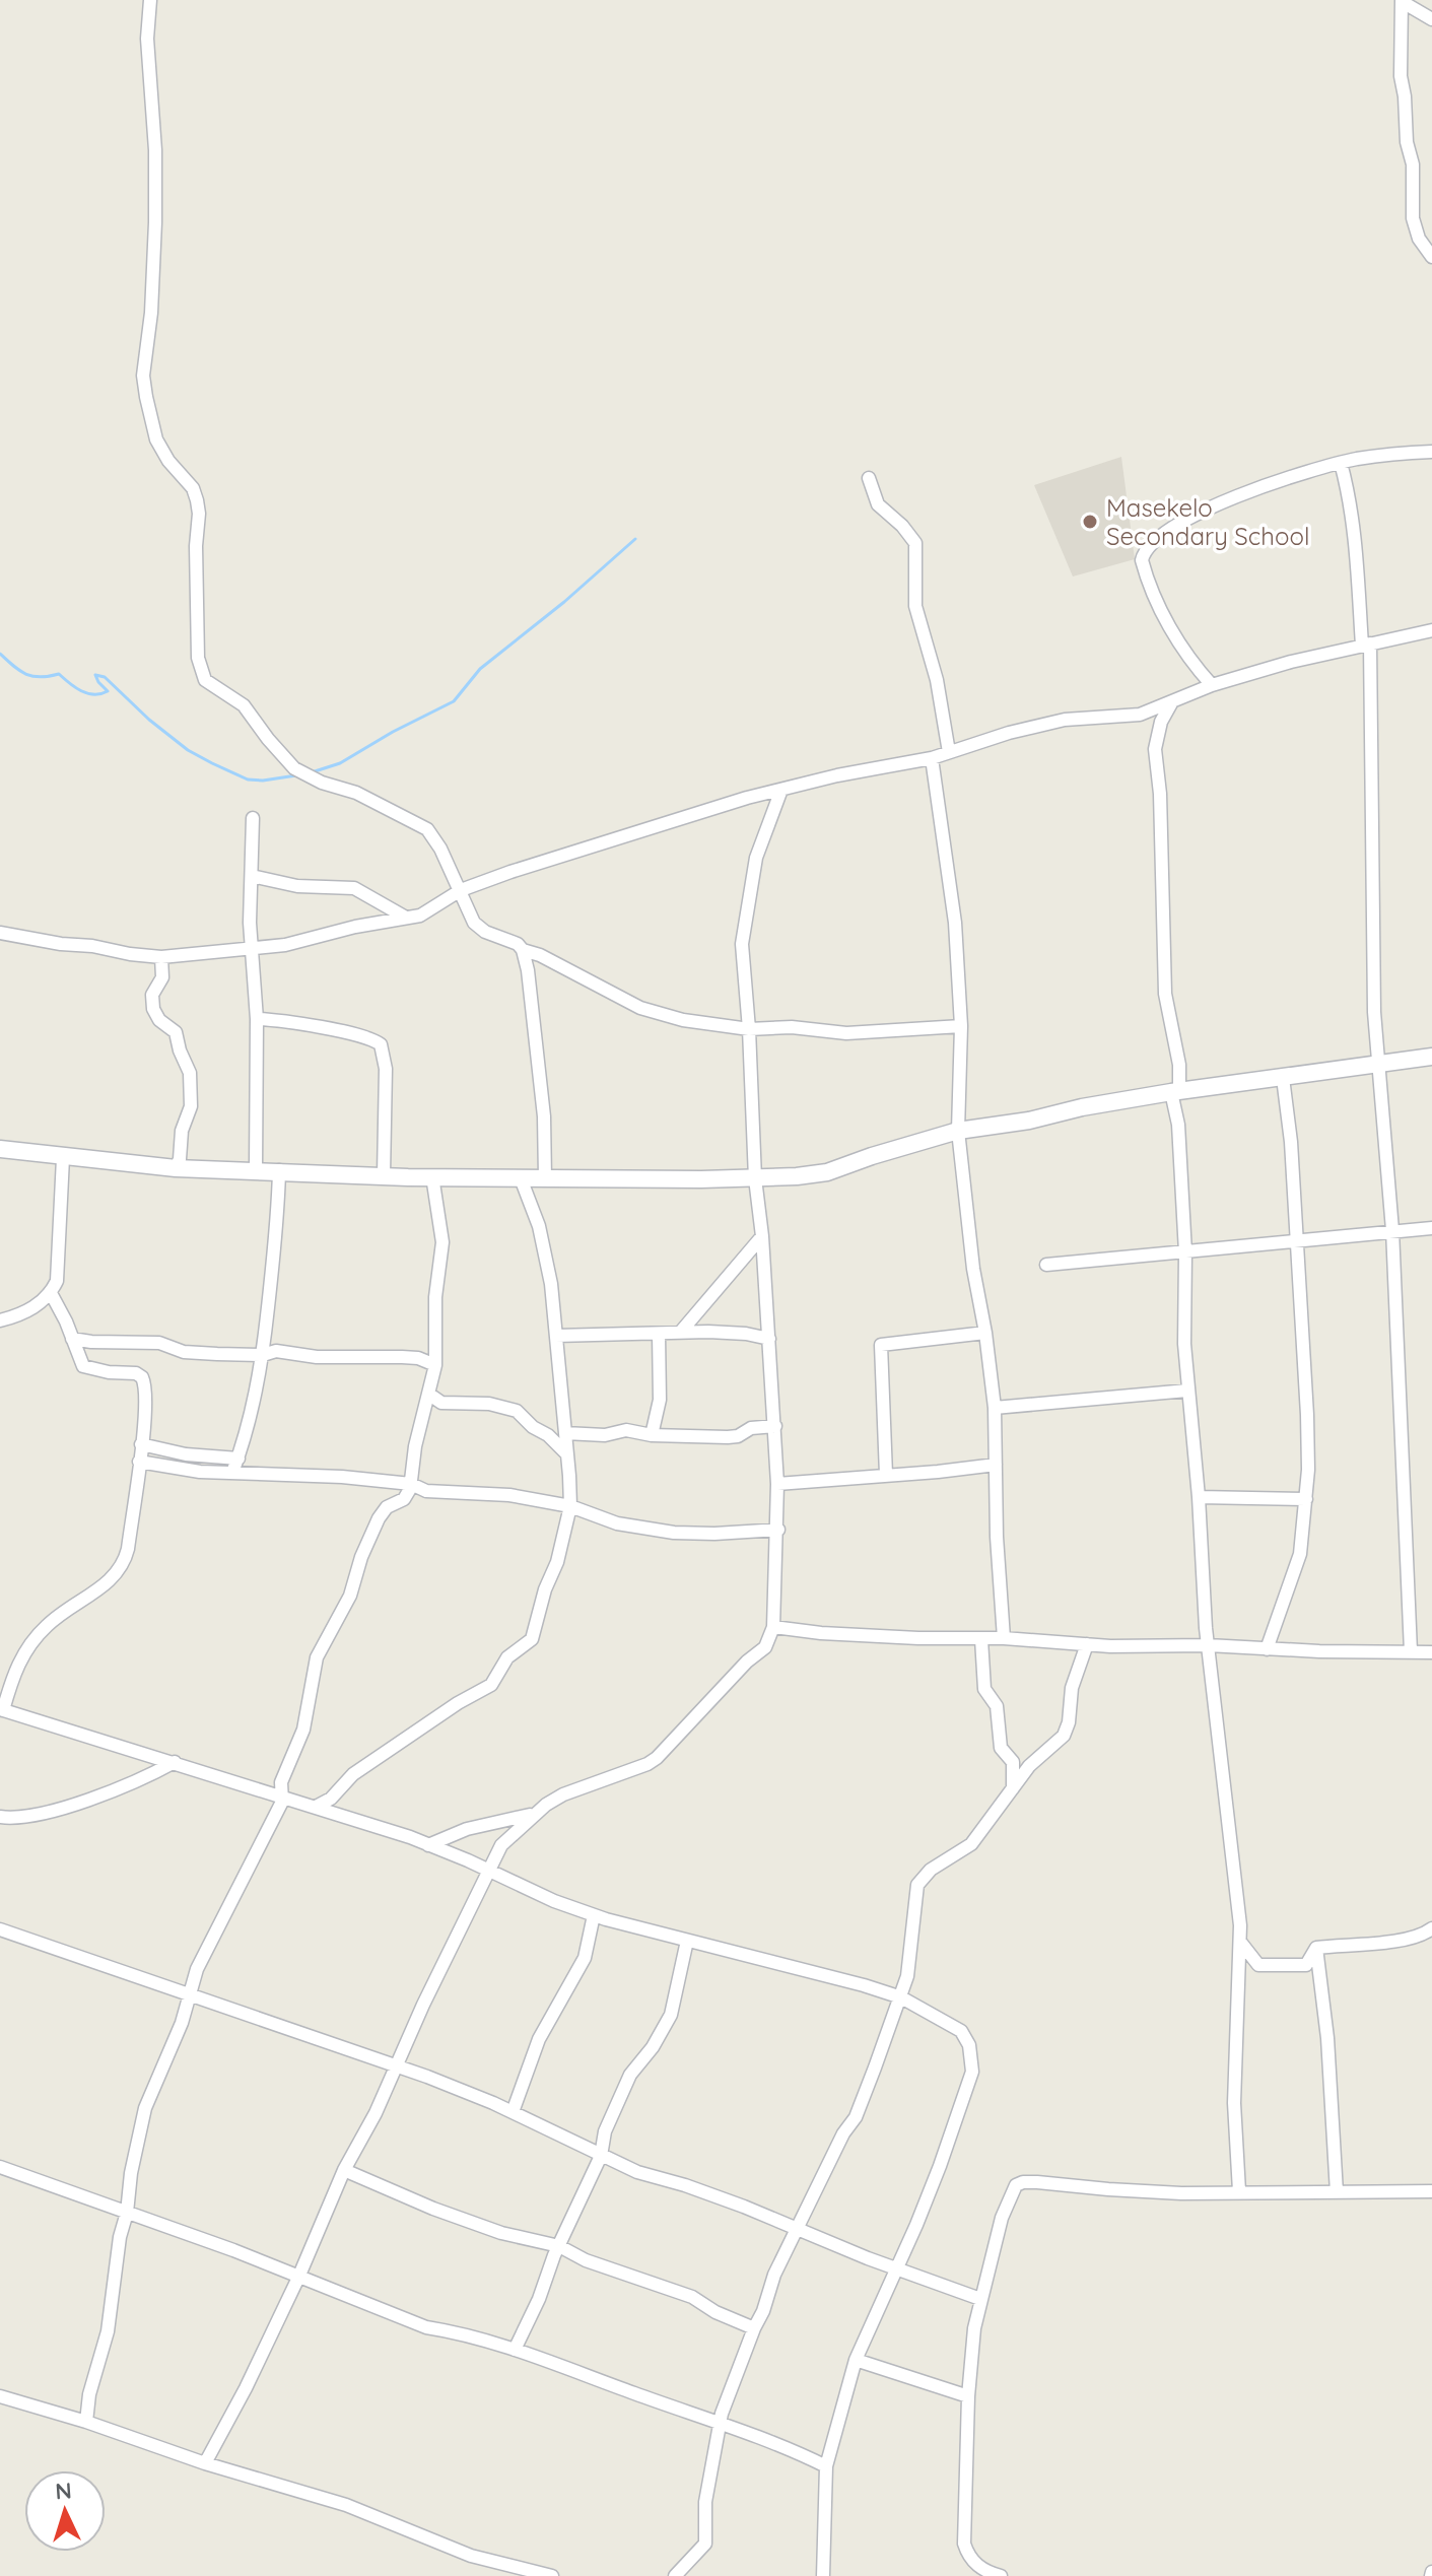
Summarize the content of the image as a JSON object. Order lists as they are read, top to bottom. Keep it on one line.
{"places":["Masekelo Secondary School"],"north":"top"}
